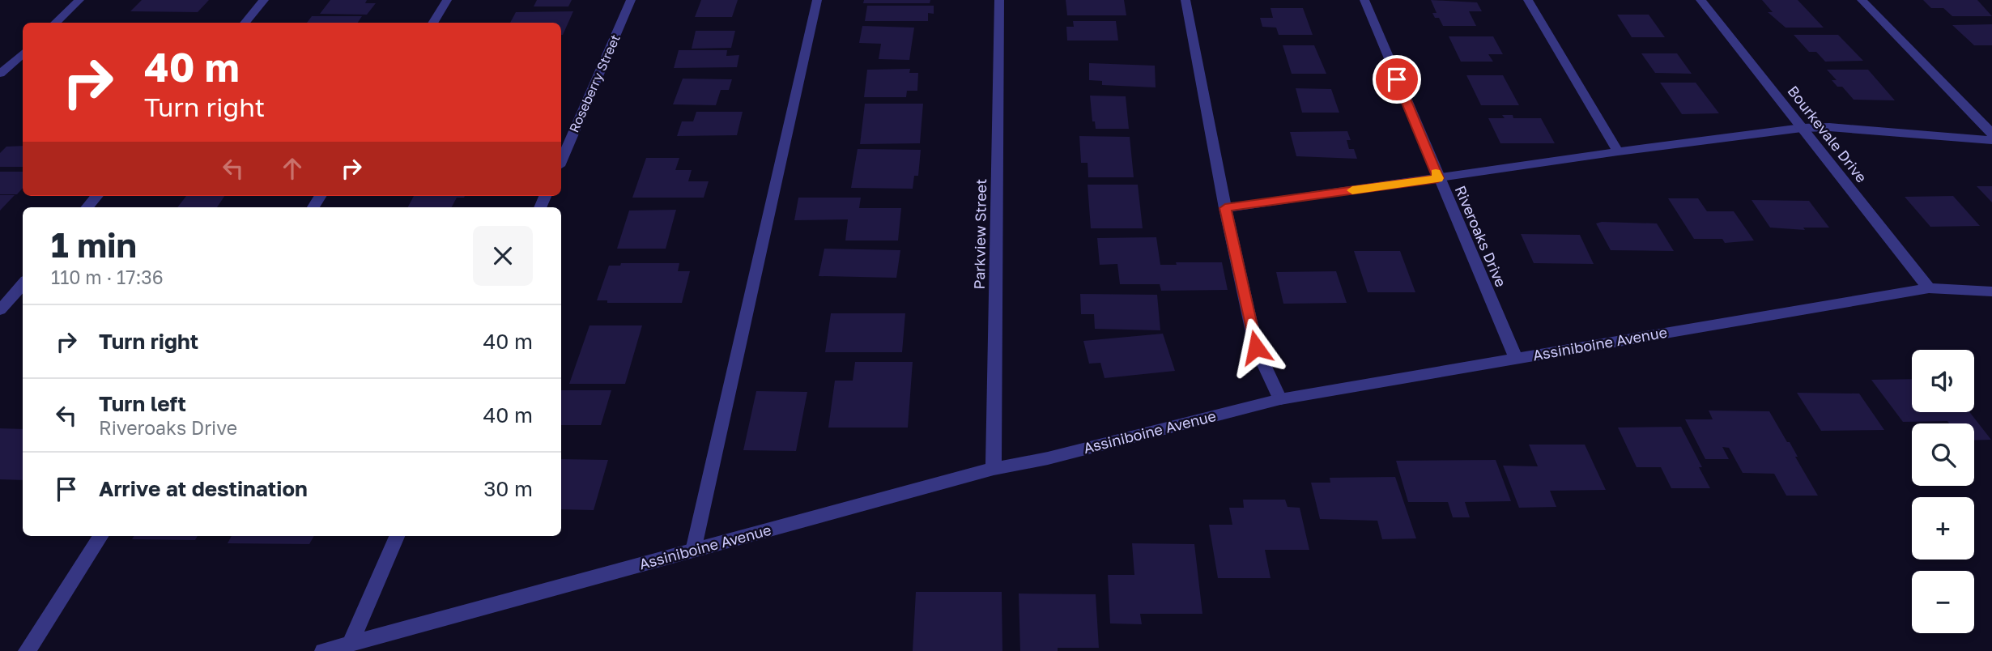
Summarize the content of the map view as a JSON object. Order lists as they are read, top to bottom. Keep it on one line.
{"streets":{"street":["Roseberry Street","Bourkevale Drive","Parkview Street","Riveroaks Drive","Assiniboine Avenue"]},"crossings":[["Bourkevale Drive","Assiniboine Avenue"],["Parkview Street","Assiniboine Avenue"],["Riveroaks Drive","Assiniboine Avenue"]],"page":{"turn":["40 m","Turn right"],"heading":["1 min","110 m · 17:36"],"list":[{"name":"Turn right","value":"40 m"},{"name":"Turn left","note":"Riveroaks Drive","value":"40 m"},{"name":"Arrive at destination","value":"30 m"}],"map_buttons":["+","−"]}}
